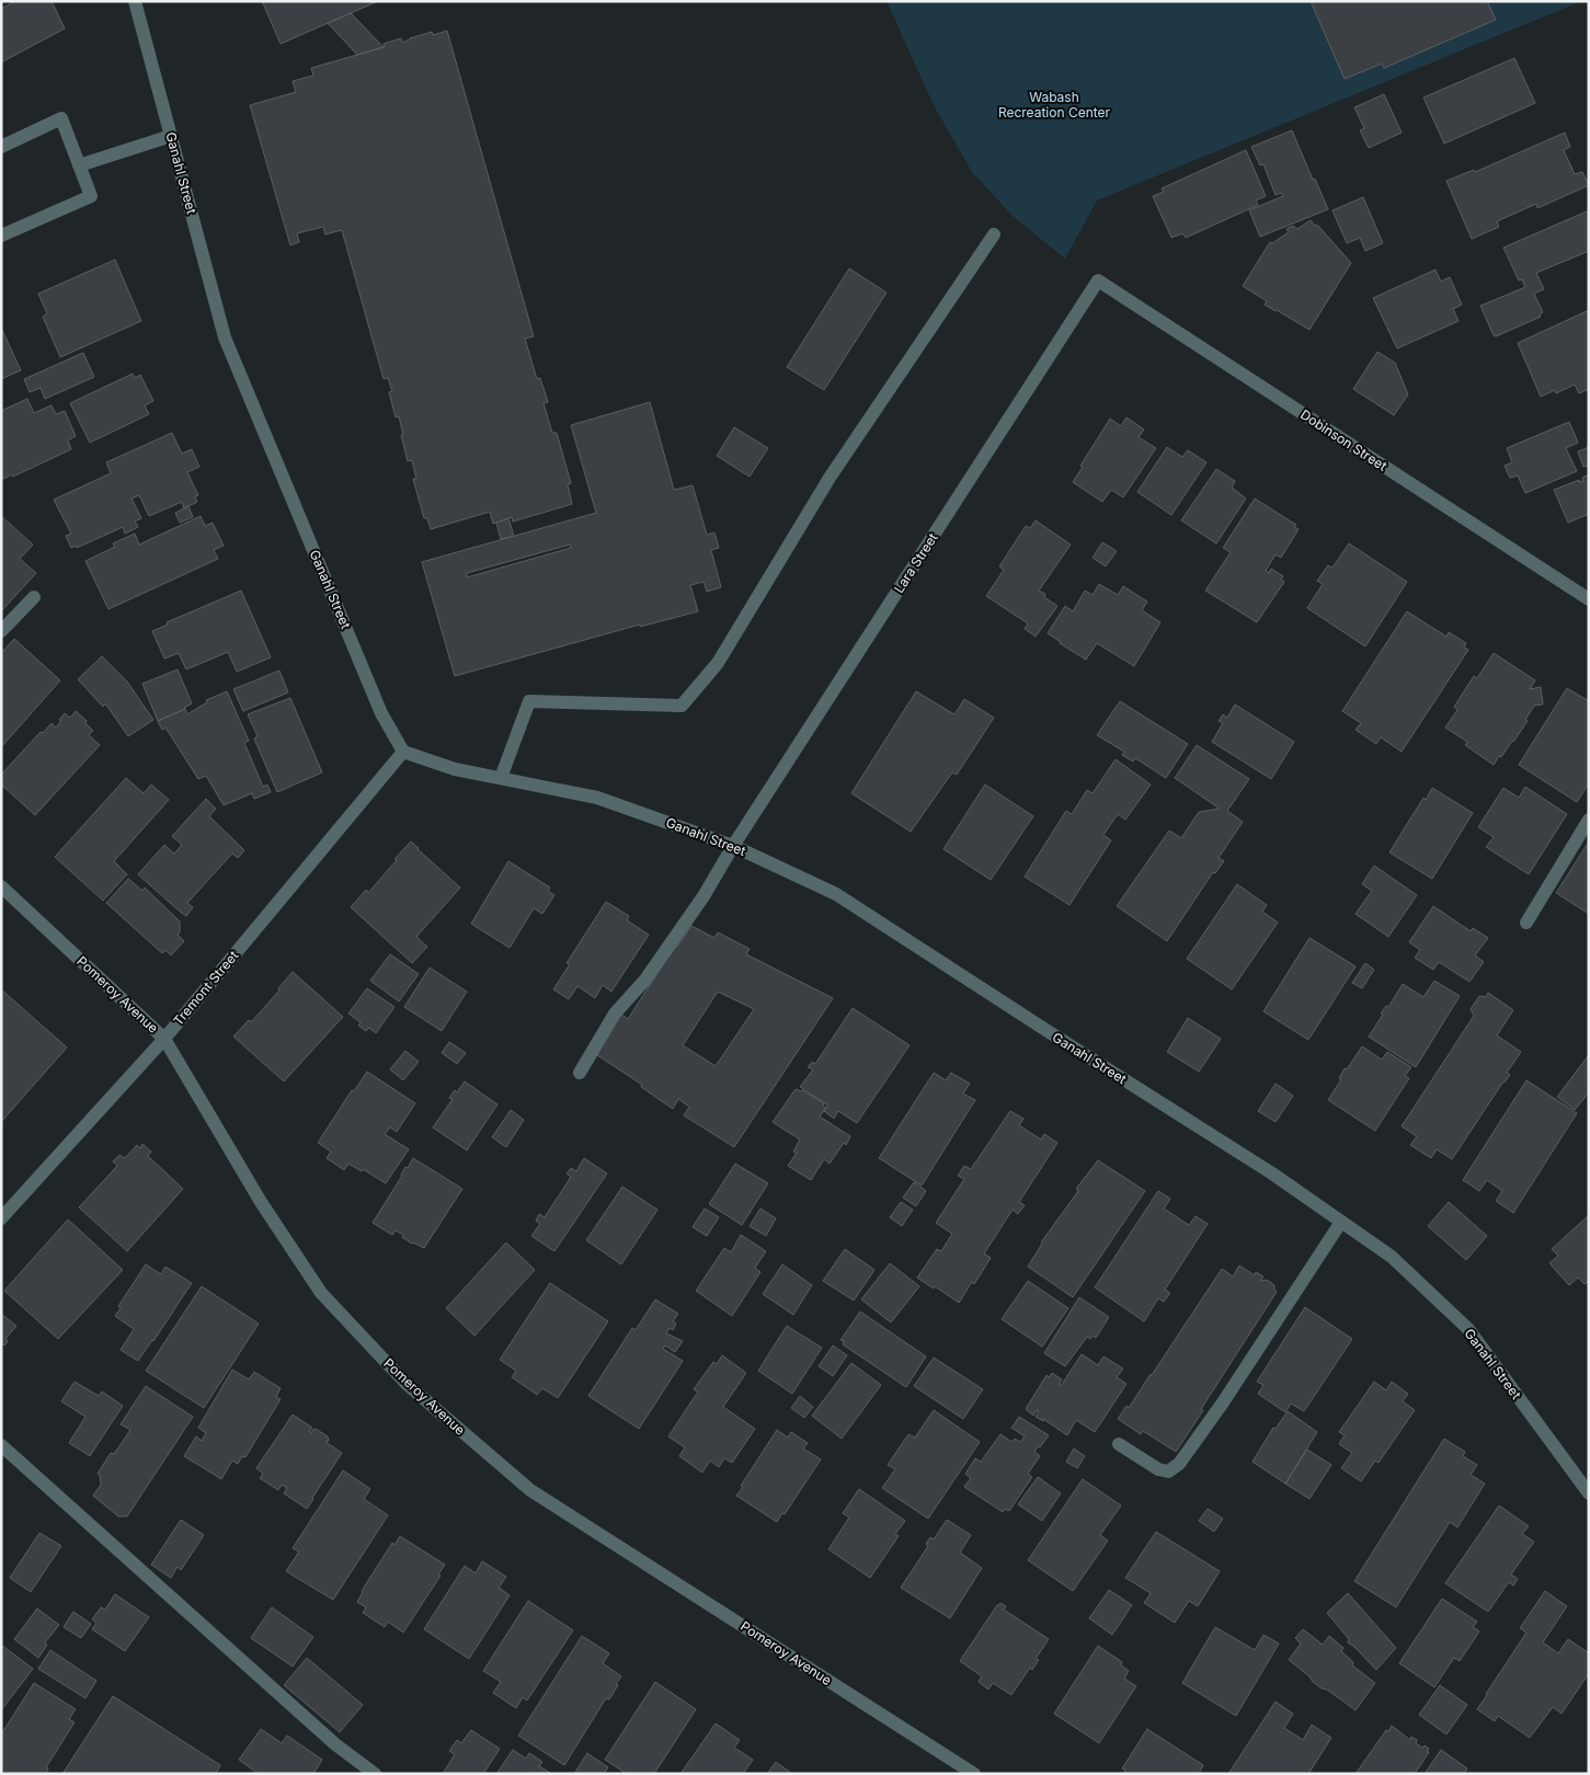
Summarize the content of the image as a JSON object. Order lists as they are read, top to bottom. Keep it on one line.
{"streets":{"street":["Ganahl Street","Dobinson Street","Lara Street","Tremont Street","Pomeroy Avenue"]},"crossings":[["Ganahl Street","Lara Street"],["Ganahl Street","Tremont Street"],["Dobinson Street","Lara Street"],["Tremont Street","Pomeroy Avenue"]],"parks":["Wabash Recreation Center"]}
